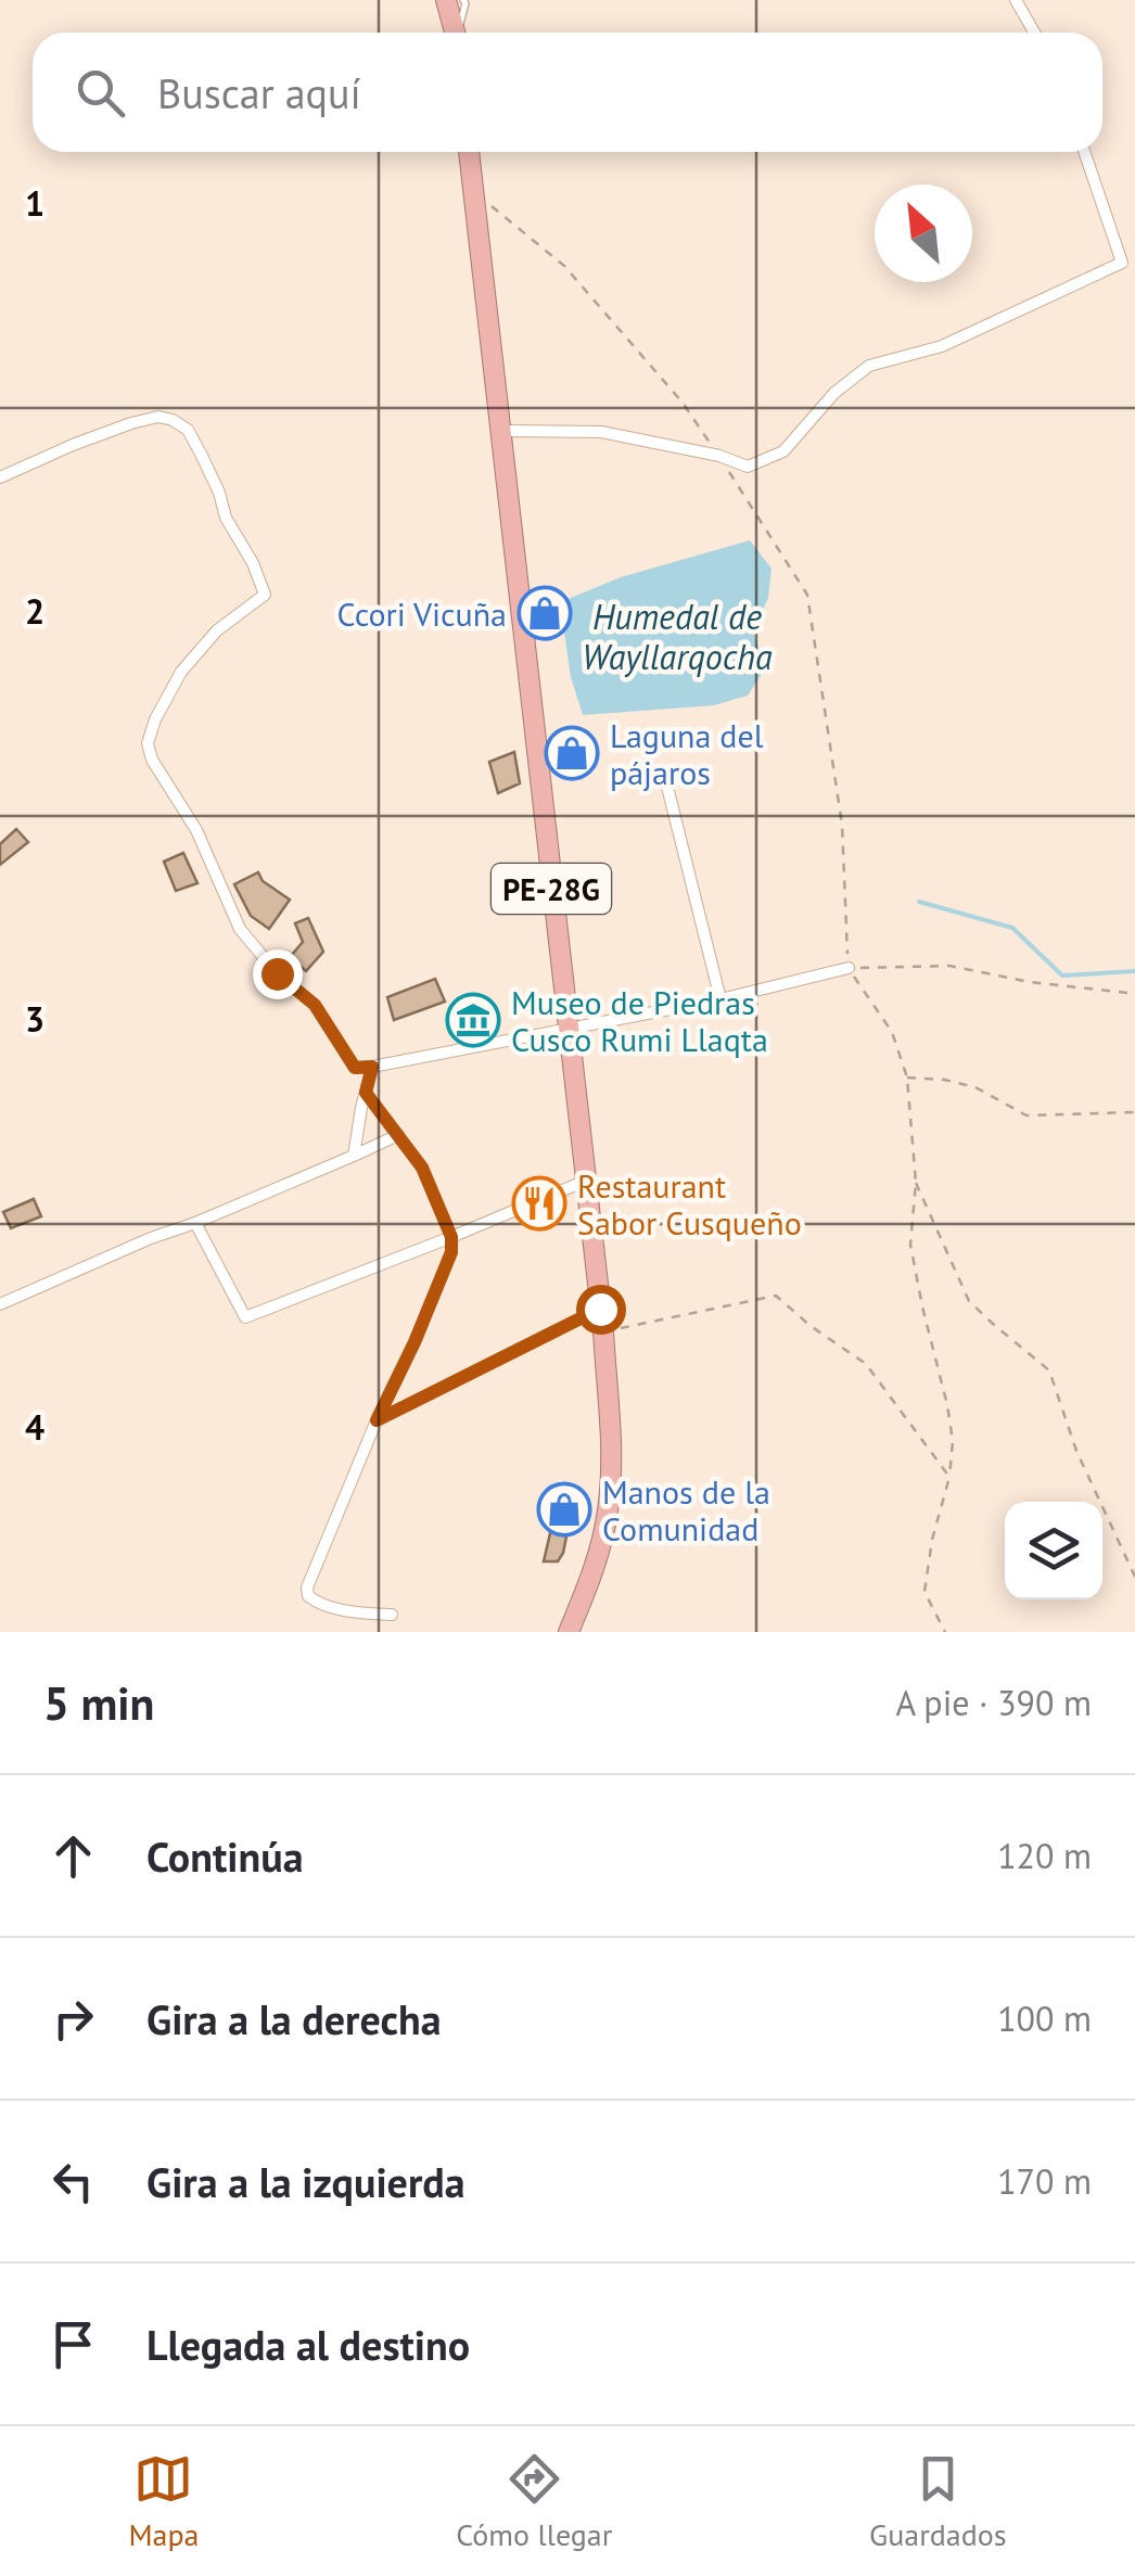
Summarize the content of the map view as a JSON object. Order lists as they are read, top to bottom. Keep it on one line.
{"streets":{"highway":["PE-28G"]},"water":["Humedal de Wayllarqocha"],"places":{"shop":["Ccori Vicuña","Laguna del pájaros","Manos de la Comunidad"],"museum":["Museo de Piedras Cusco Rumi Llaqta"],"restaurant":["Restaurant Sabor Cusqueño"]},"north":"top left","page":{"search":"Buscar aquí","heading":["5 min","A pie · 390 m"],"list":[["Continúa","120 m"],["Gira a la derecha","100 m"],["Gira a la izquierda","170 m"],"Llegada al destino"],"nav":["Mapa","Cómo llegar","Guardados"]},"grid":{"rows":["1","2","3","4"]}}
